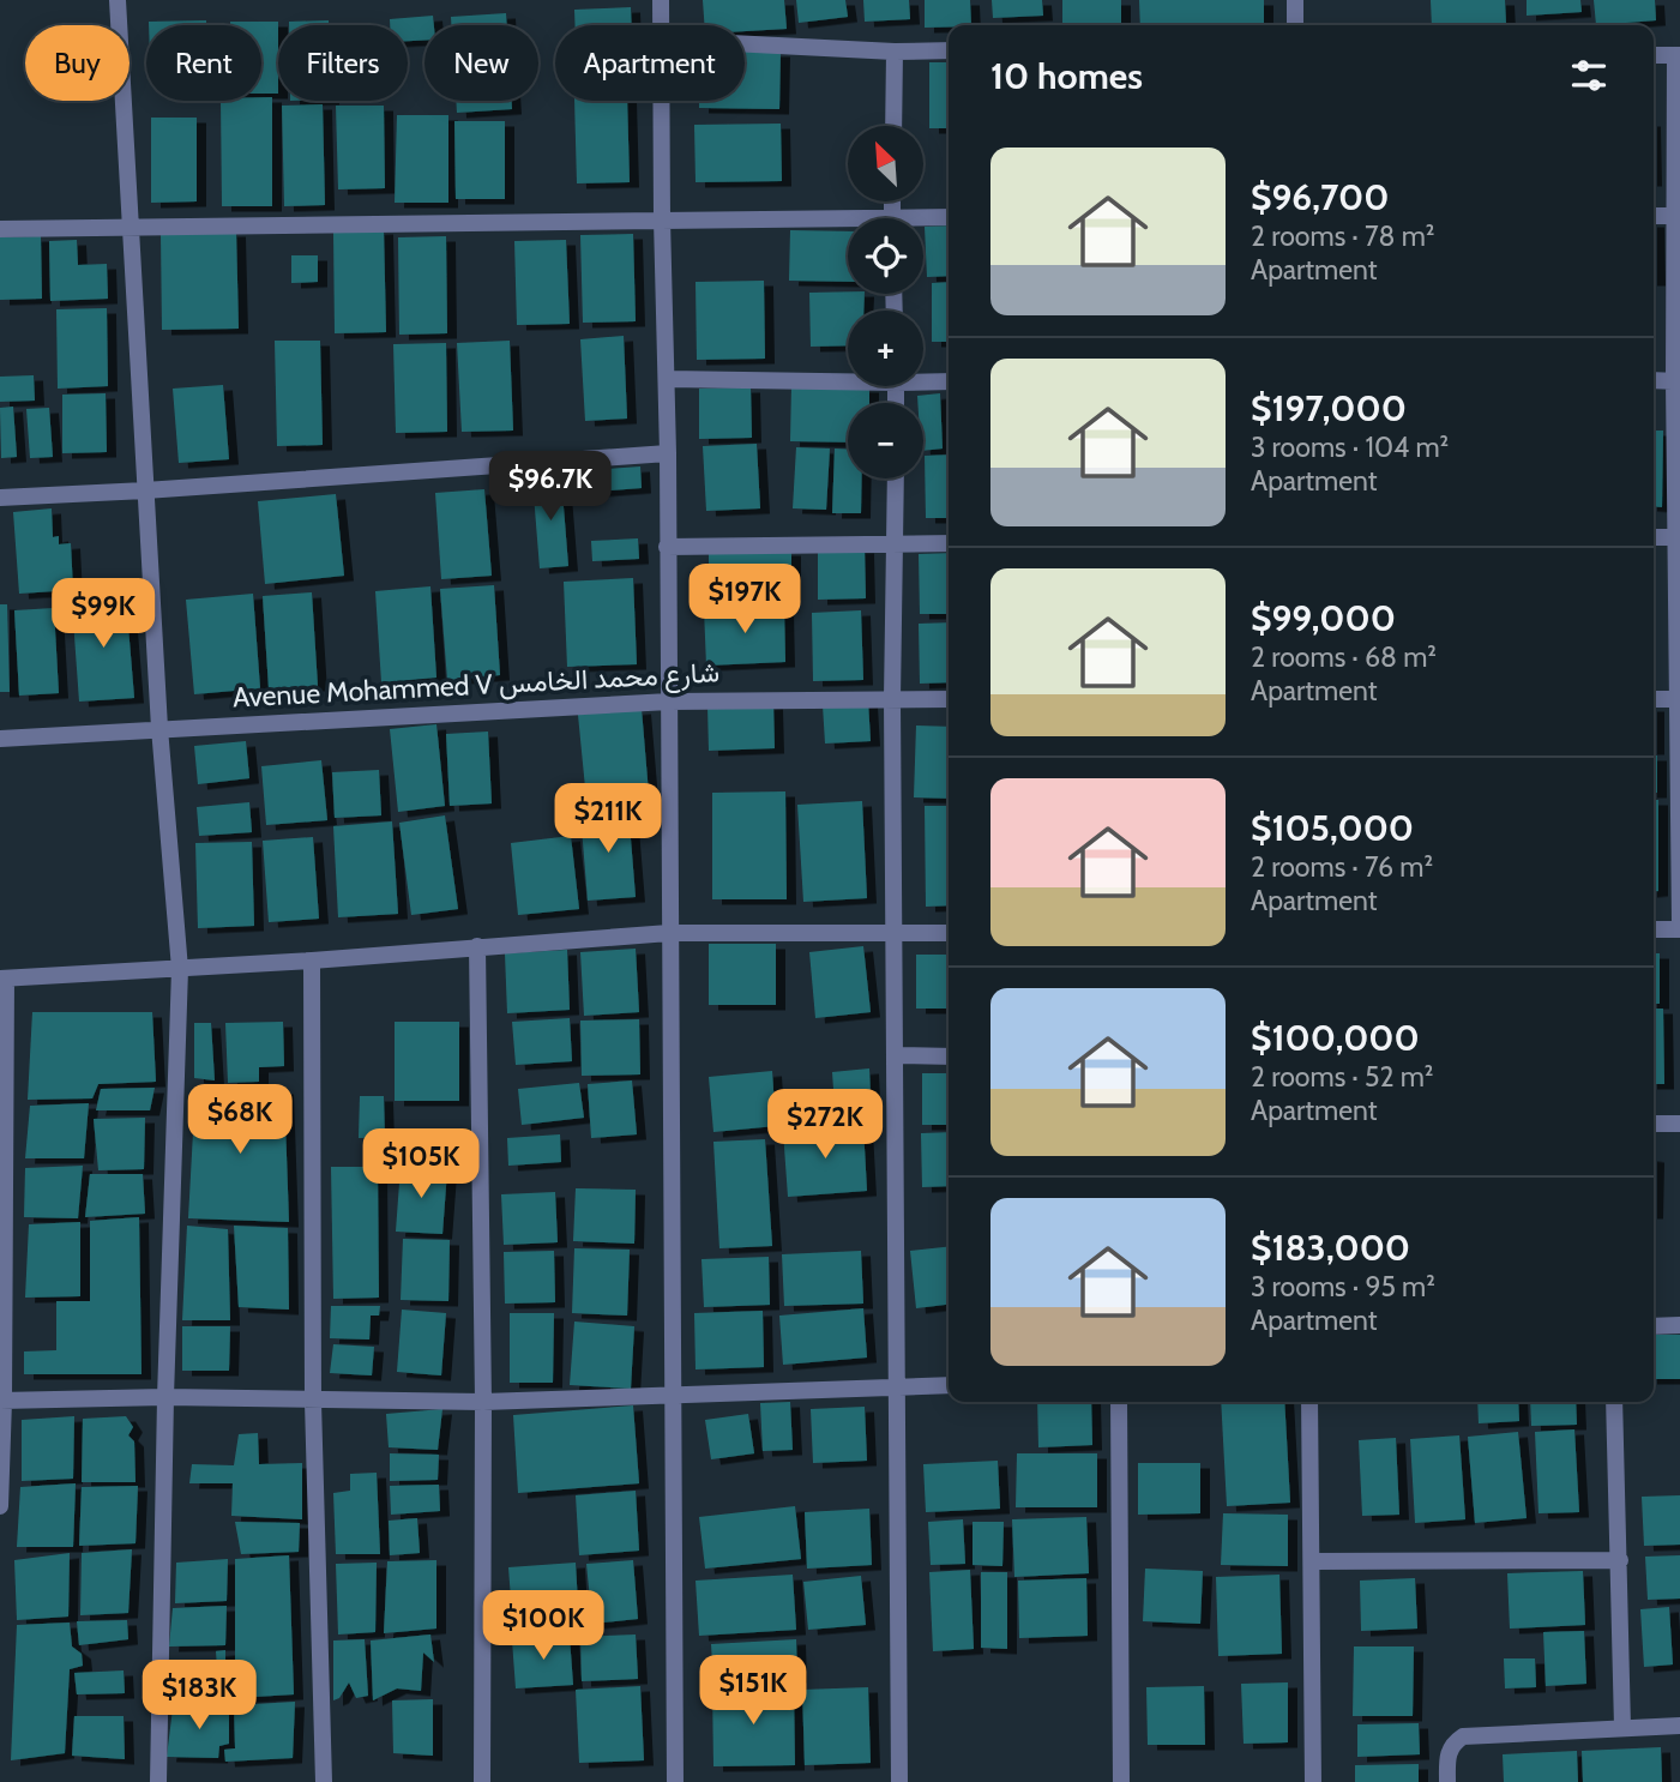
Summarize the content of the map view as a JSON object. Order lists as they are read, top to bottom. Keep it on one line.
{"streets":{"street":["Avenue Mohammed V شارع محمد الخامس"]},"north":"top left","page":{"chip":["Buy","Rent","Filters","New","Apartment"],"heading":"10 homes","map_buttons":["+","−"],"list":[{"name":"$96,700","note":"2 rooms · 78 m² · Apartment"},{"name":"$197,000","note":"3 rooms · 104 m² · Apartment"},{"name":"$99,000","note":"2 rooms · 68 m² · Apartment"},{"name":"$105,000","note":"2 rooms · 76 m² · Apartment"},{"name":"$100,000","note":"2 rooms · 52 m² · Apartment"},{"name":"$183,000","note":"3 rooms · 95 m² · Apartment"}],"price":["$96.7K","$197K","$99K","$211K","$68K","$272K","$105K","$100K","$151K","$183K"]}}
